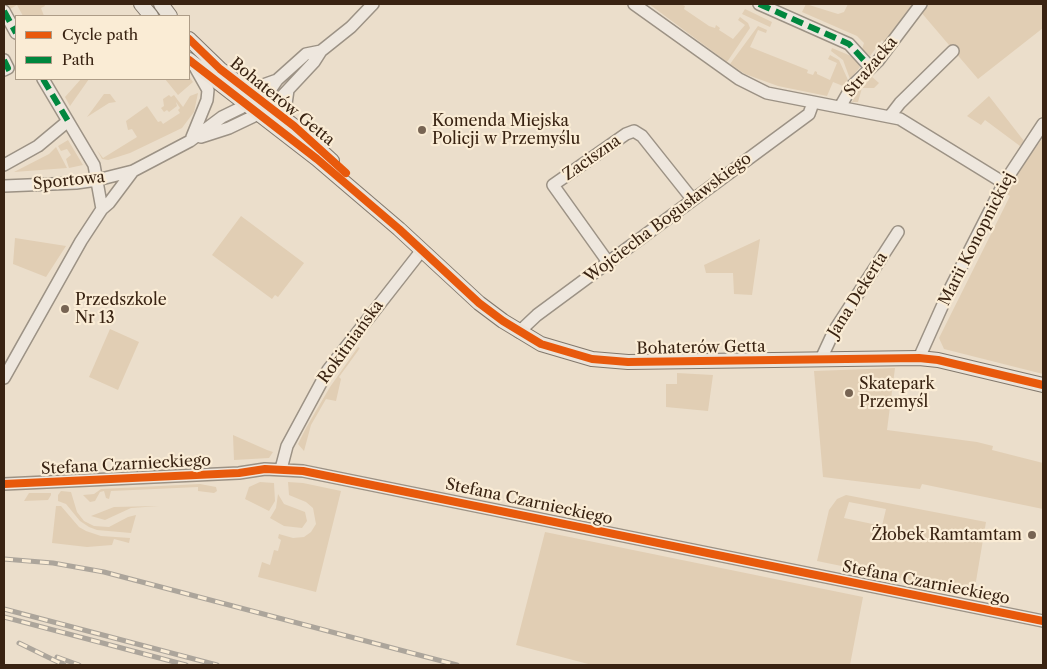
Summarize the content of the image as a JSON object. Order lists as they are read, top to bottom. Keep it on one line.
{"streets":{"main road":["Bohaterów Getta"],"street":["Strażacka","Zaciszna","Sportowa","Wojciecha Bogusławskiego","Marii Konopnickiej","Jana Dekerta","Rokitniańska","Stefana Czarnieckiego"]},"crossings":[["Bohaterów Getta","Wojciecha Bogusławskiego"],["Bohaterów Getta","Marii Konopnickiej"],["Bohaterów Getta","Jana Dekerta"],["Bohaterów Getta","Rokitniańska"],["Zaciszna","Wojciecha Bogusławskiego"],["Rokitniańska","Stefana Czarnieckiego"]],"places":["Komenda Miejska Policji w Przemyślu","Przedszkole Nr 13","Skatepark Przemyśl","Żłobek Ramtamtam"],"legend":["Cycle path","Path"]}
